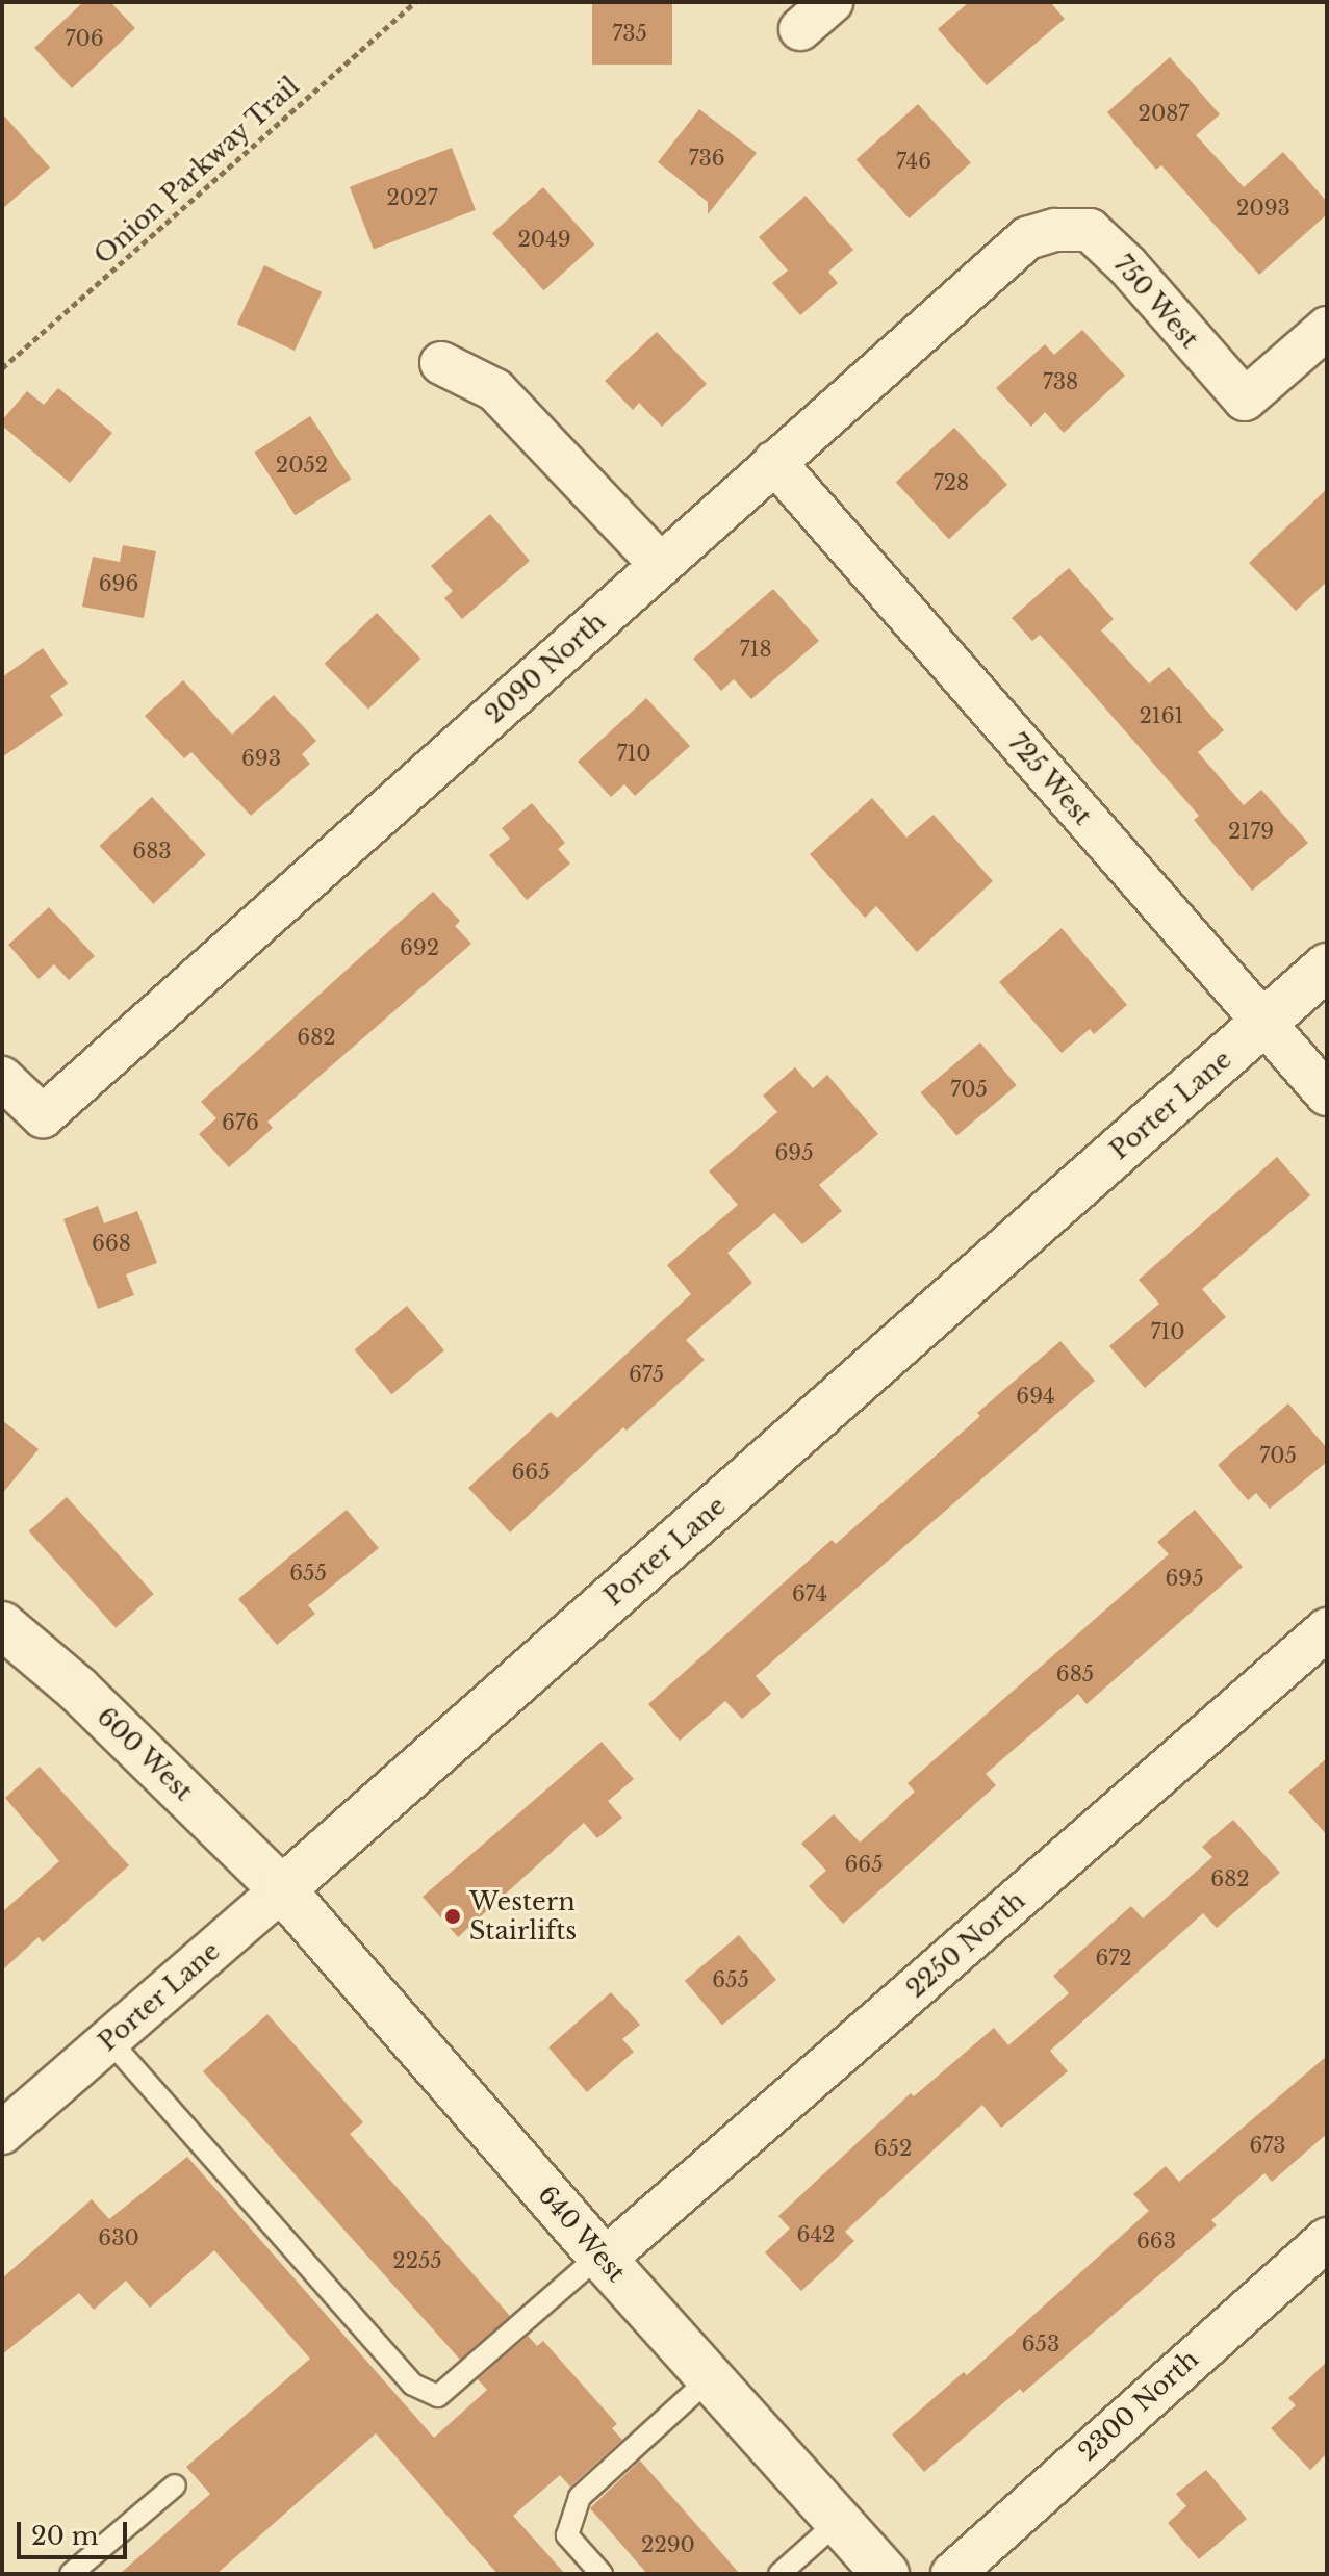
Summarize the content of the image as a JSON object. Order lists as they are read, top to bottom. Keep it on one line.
{"streets":{"street":["750 West","2090 North","725 West","Porter Lane","600 West","2250 North","640 West","2300 North"],"path":["Onion Parkway Trail"]},"crossings":[["750 West","2090 North"],["2090 North","725 West"],["725 West","Porter Lane"],["Porter Lane","600 West"],["Porter Lane","640 West"],["600 West","640 West"],["2250 North","640 West"]],"places":["Western Stairlifts"],"house_numbers":["735","706","2087","736","746","2027","2093","2049","738","2052","728","696","718","2161","710","693","2179","683","692","682","705","676","695","668","710","675","694","705","665","655","695","674","685","665","682","672","655","673","652","642","630","663","2255","653","2290"],"scale_bar":"20 m"}
